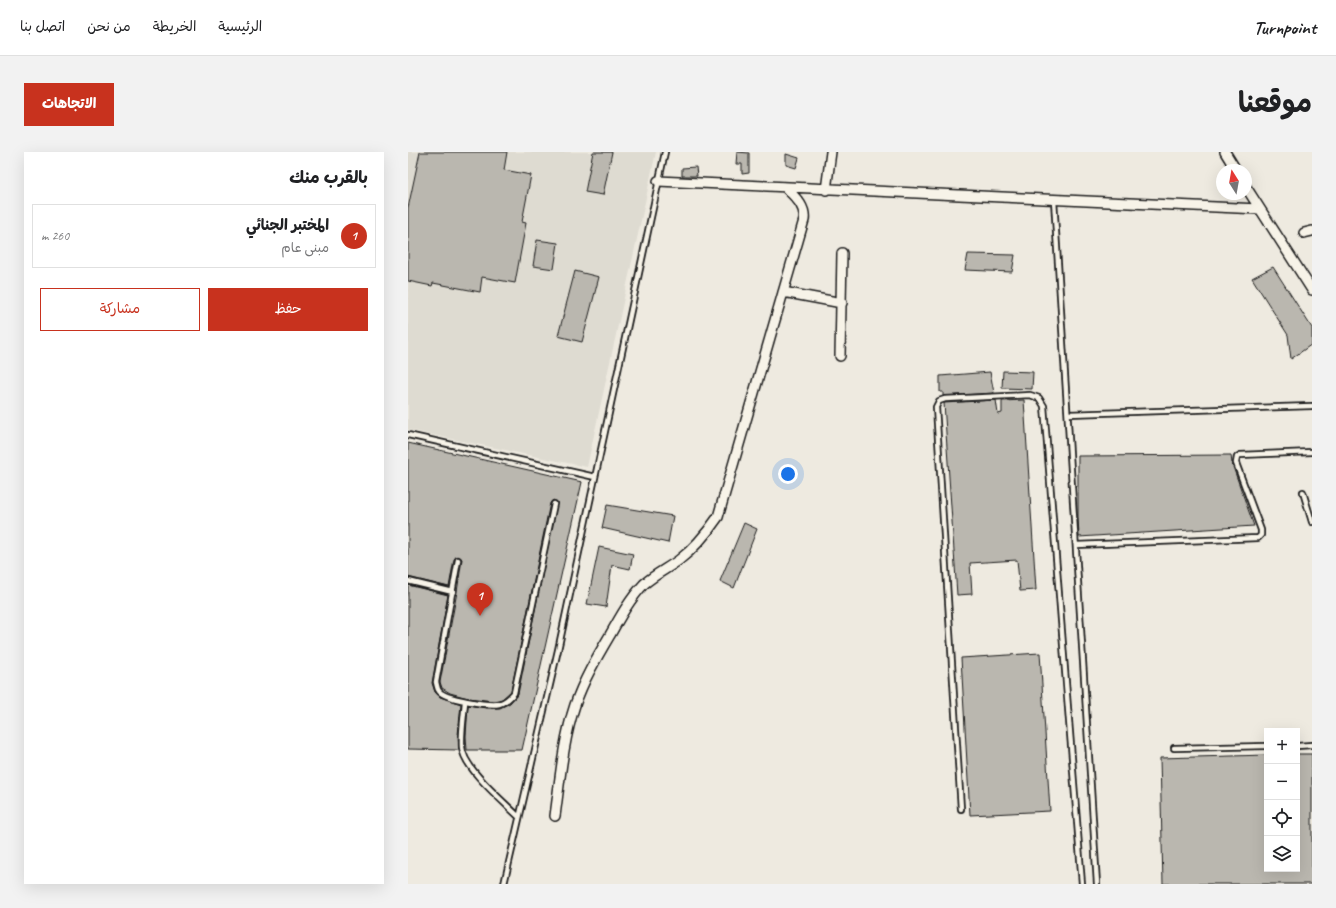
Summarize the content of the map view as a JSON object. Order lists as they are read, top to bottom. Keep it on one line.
{"north":"top","page":{"header":"Turnpoint","nav":["الرئيسية","الخريطة","من نحن","اتصل بنا"],"title":"موقعنا","buttons":["الاتجاهات",["حفظ","مشاركة"]],"heading":"بالقرب منك","list":[{"mark":"1","name":"المختبر الجنائي","note":"مبنى عام","value":"260 m"}],"pins":"1","map_buttons":["+","−"]}}
